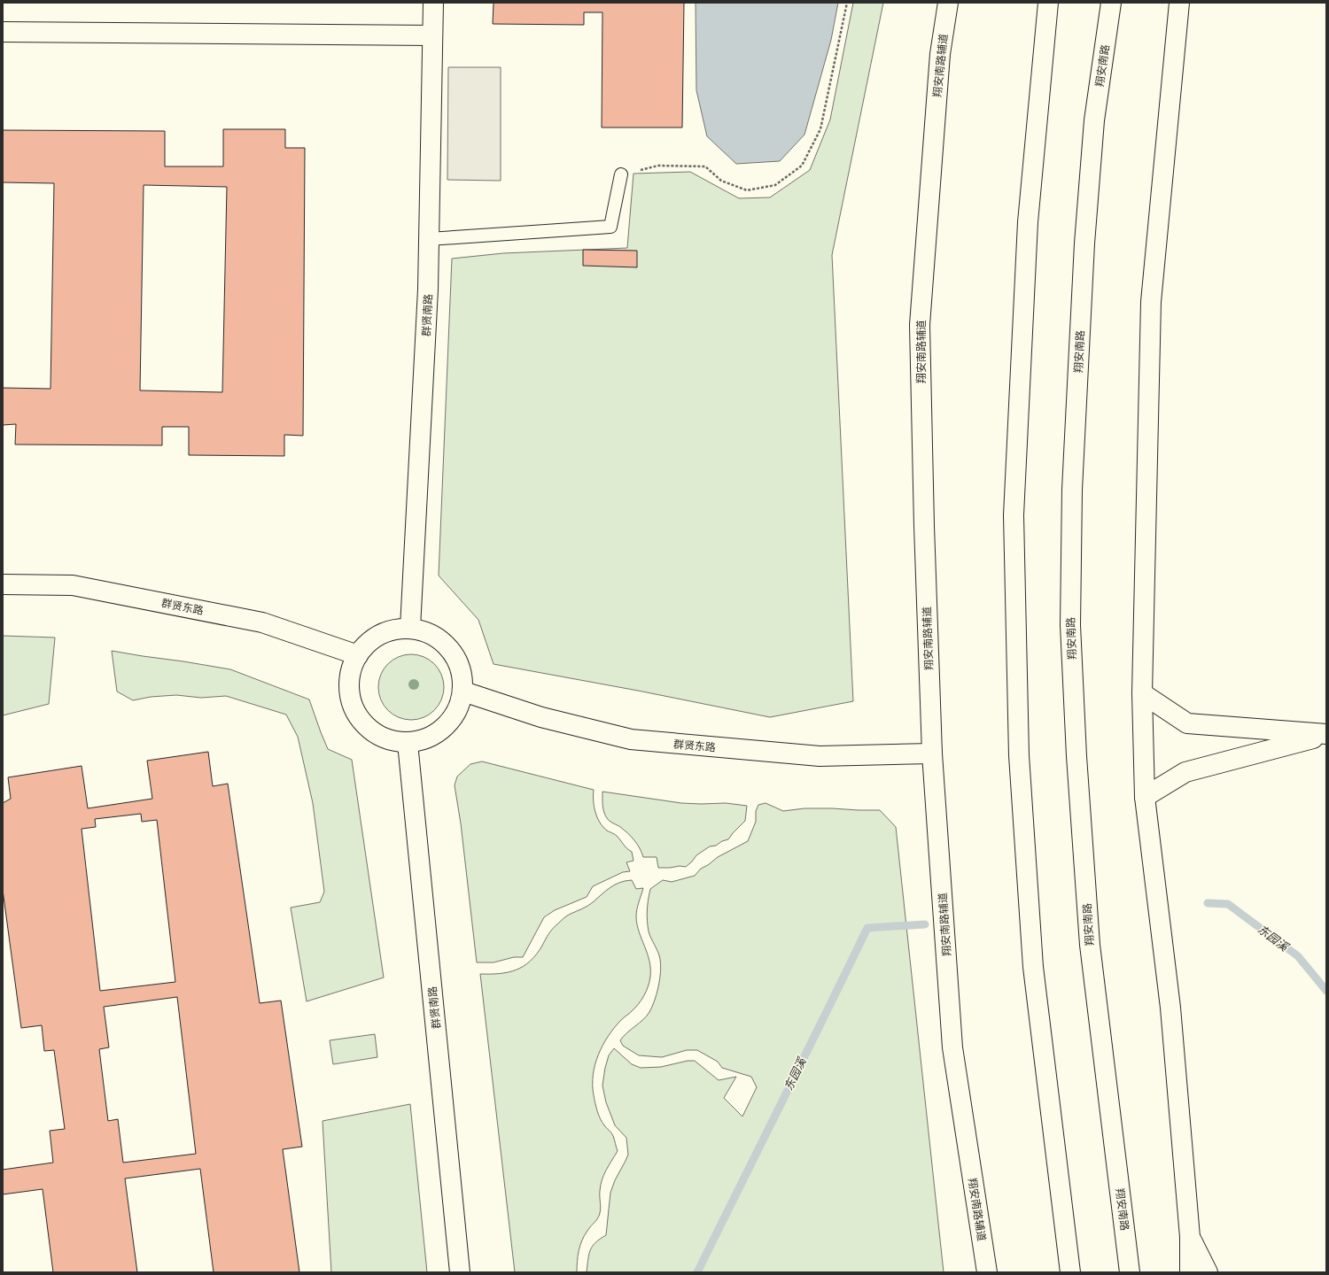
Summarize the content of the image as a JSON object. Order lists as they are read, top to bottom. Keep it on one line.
{"streets":{"main road":["翔安南路辅道","翔安南路","群贤南路","群贤东路"]},"crossings":[["翔安南路辅道","群贤东路"],["群贤南路","群贤东路"]],"water":["东园溪"]}
